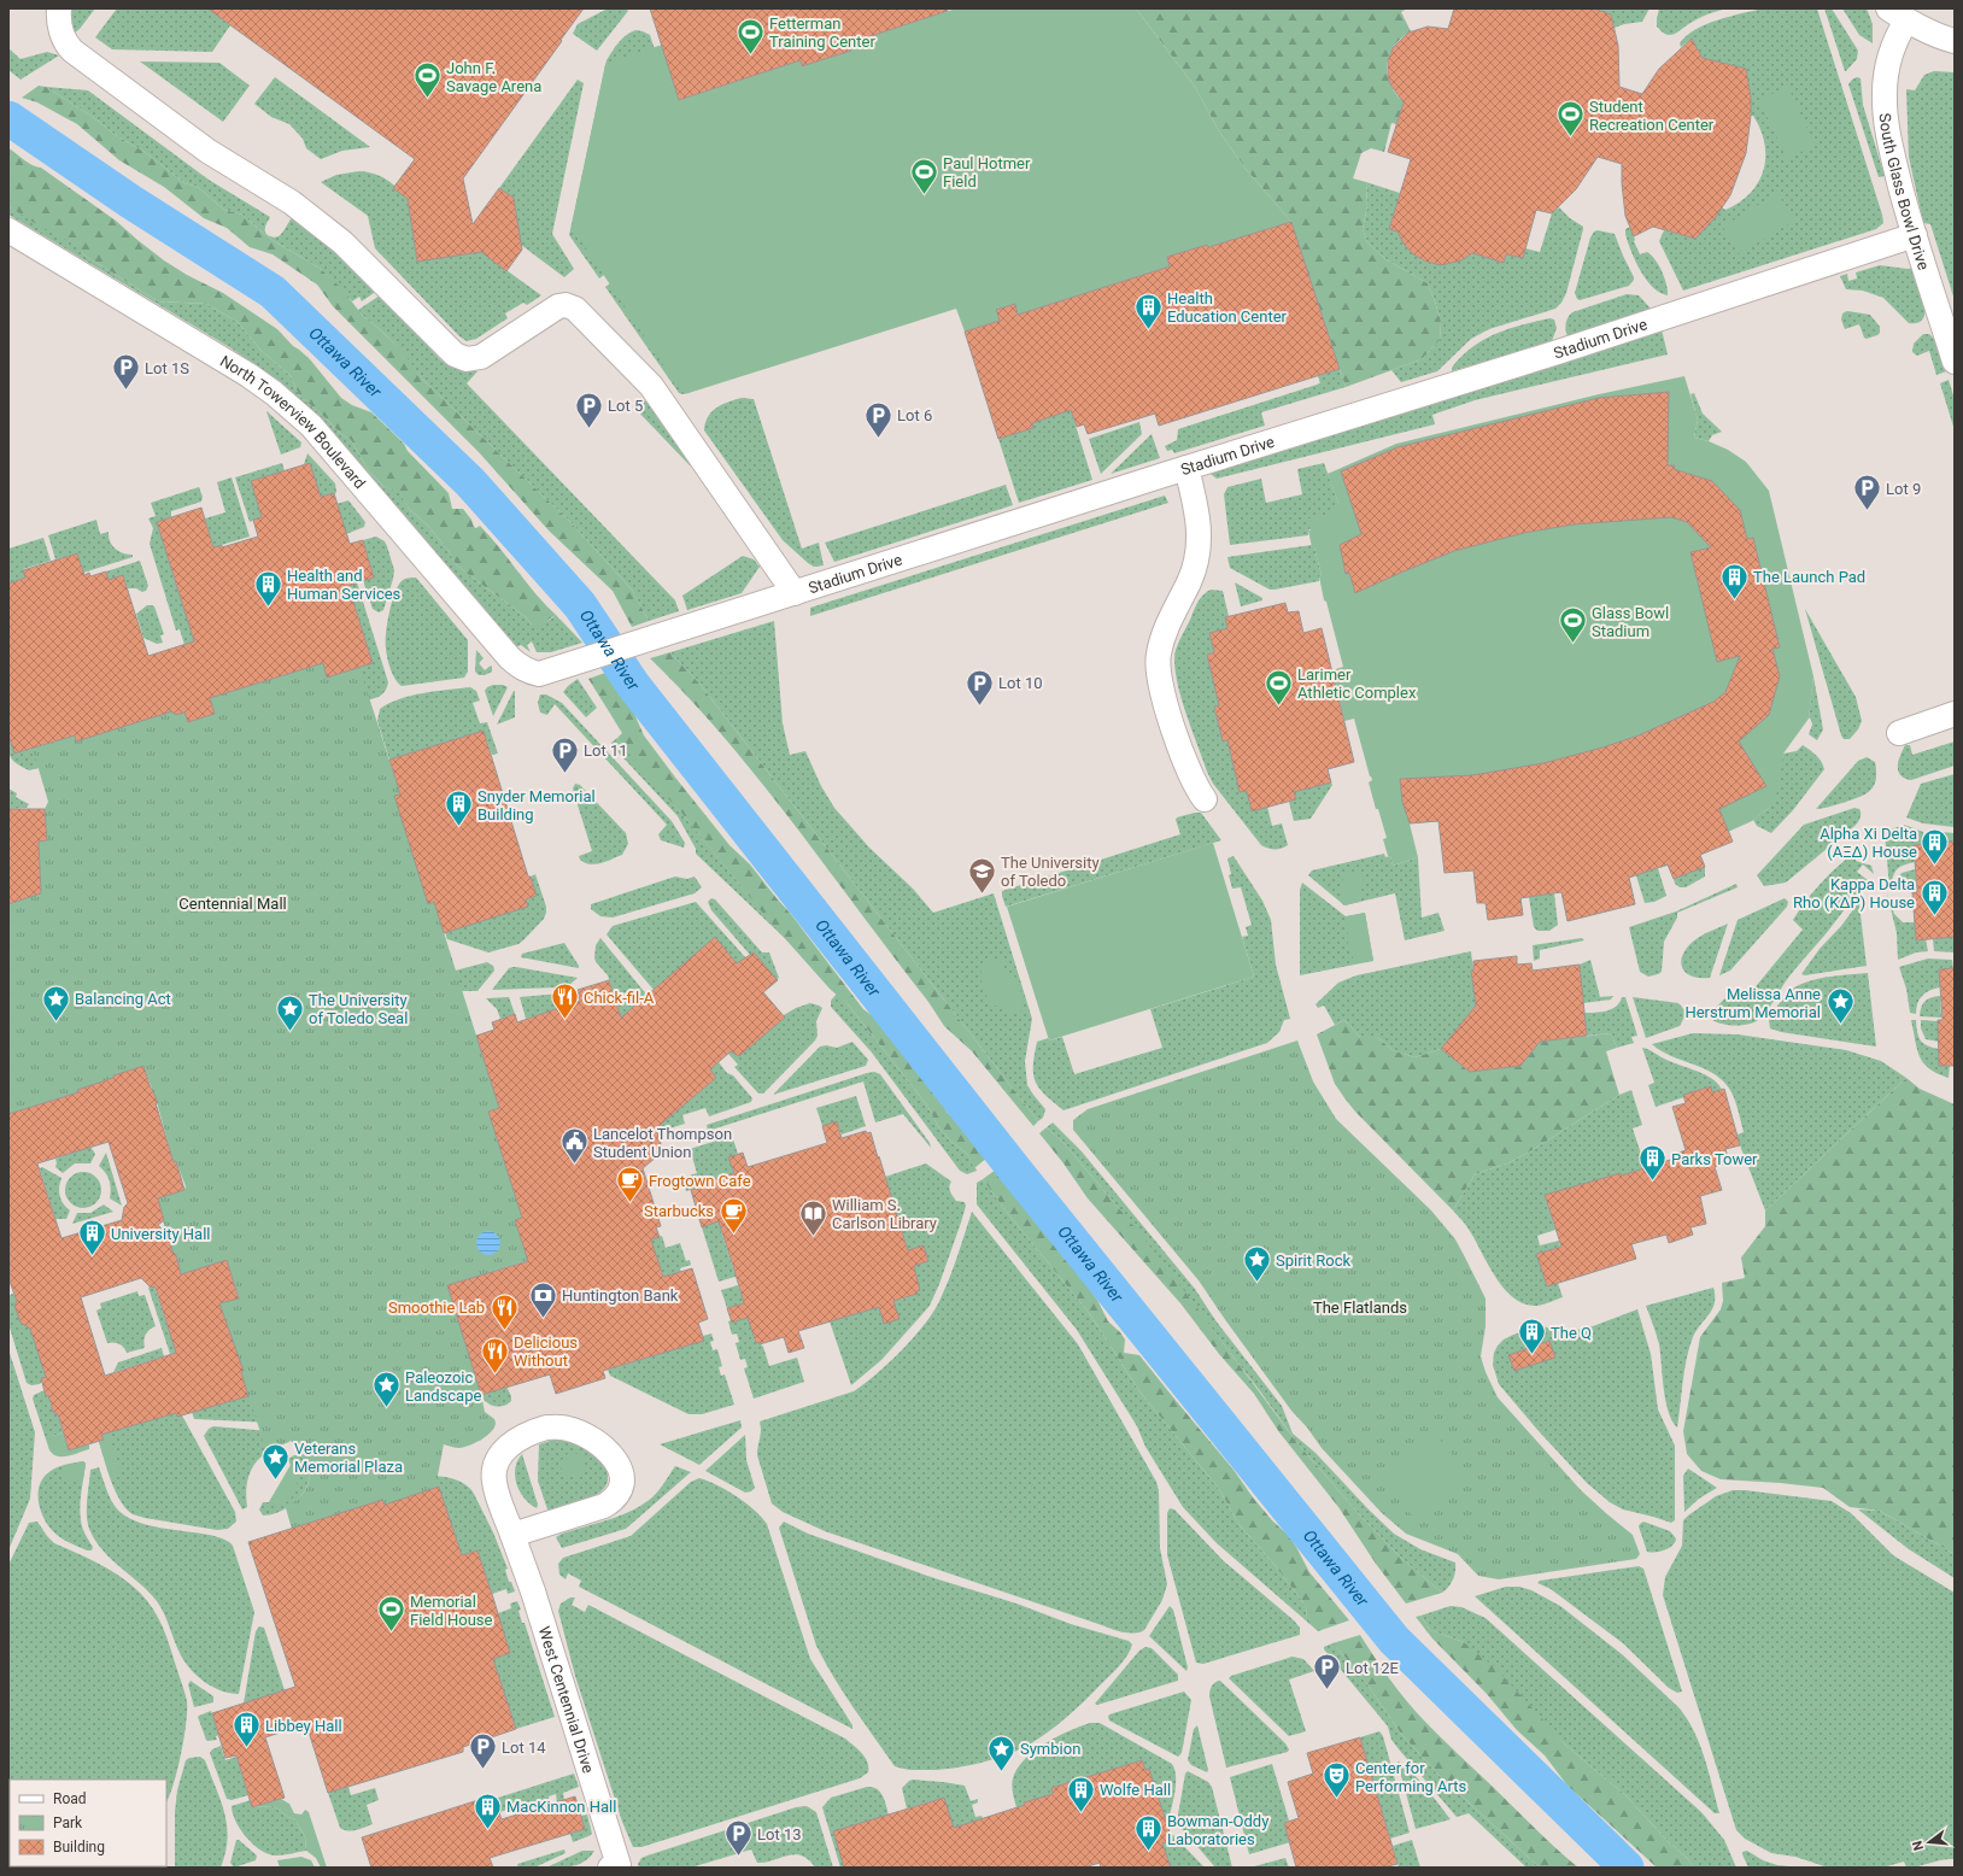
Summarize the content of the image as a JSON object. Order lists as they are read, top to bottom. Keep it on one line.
{"streets":{"street":["South Glass Bowl Drive","Stadium Drive","North Towerview Boulevard","West Centennial Drive"]},"crossings":[["South Glass Bowl Drive","Stadium Drive"],["Stadium Drive","North Towerview Boulevard"]],"water":["Ottawa River"],"parks":["Centennial Mall","The Flatlands"],"places":{"sports":["Fetterman Training Center","John F. Savage Arena","Student Recreation Center","Paul Hotmer Field","Glass Bowl Stadium","Larimer Athletic Complex","Memorial Field House"],"building":["Health Education Center","The Launch Pad","Health and Human Services","Snyder Memorial Building","Alpha Xi Delta (ΑΞΔ) House","Kappa Delta Rho (ΚΔΡ) House","Parks Tower","University Hall","The Q","Libbey Hall","Wolfe Hall","MacKinnon Hall","Bowman-Oddy Laboratories"],"parking":["Lot 1S","Lot 5","Lot 6","Lot 9","Lot 10","Lot 11","Lot 12E","Lot 14","Lot 13"],"school or university":["The University of Toledo"],"restaurant":["Chick-fil-A","Smoothie Lab","Delicious Without"],"place":["Balancing Act","Melissa Anne Herstrum Memorial","The University of Toledo Seal","Spirit Rock","Paleozoic Landscape","Veterans Memorial Plaza","Symbion"],"public building":["Lancelot Thompson Student Union"],"cafe":["Frogtown Cafe","Starbucks"],"library":["William S. Carlson Library"],"bank":["Huntington Bank"],"theatre":["Center for Performing Arts"]},"legend":["Road","Park","Building"],"north":"left"}
